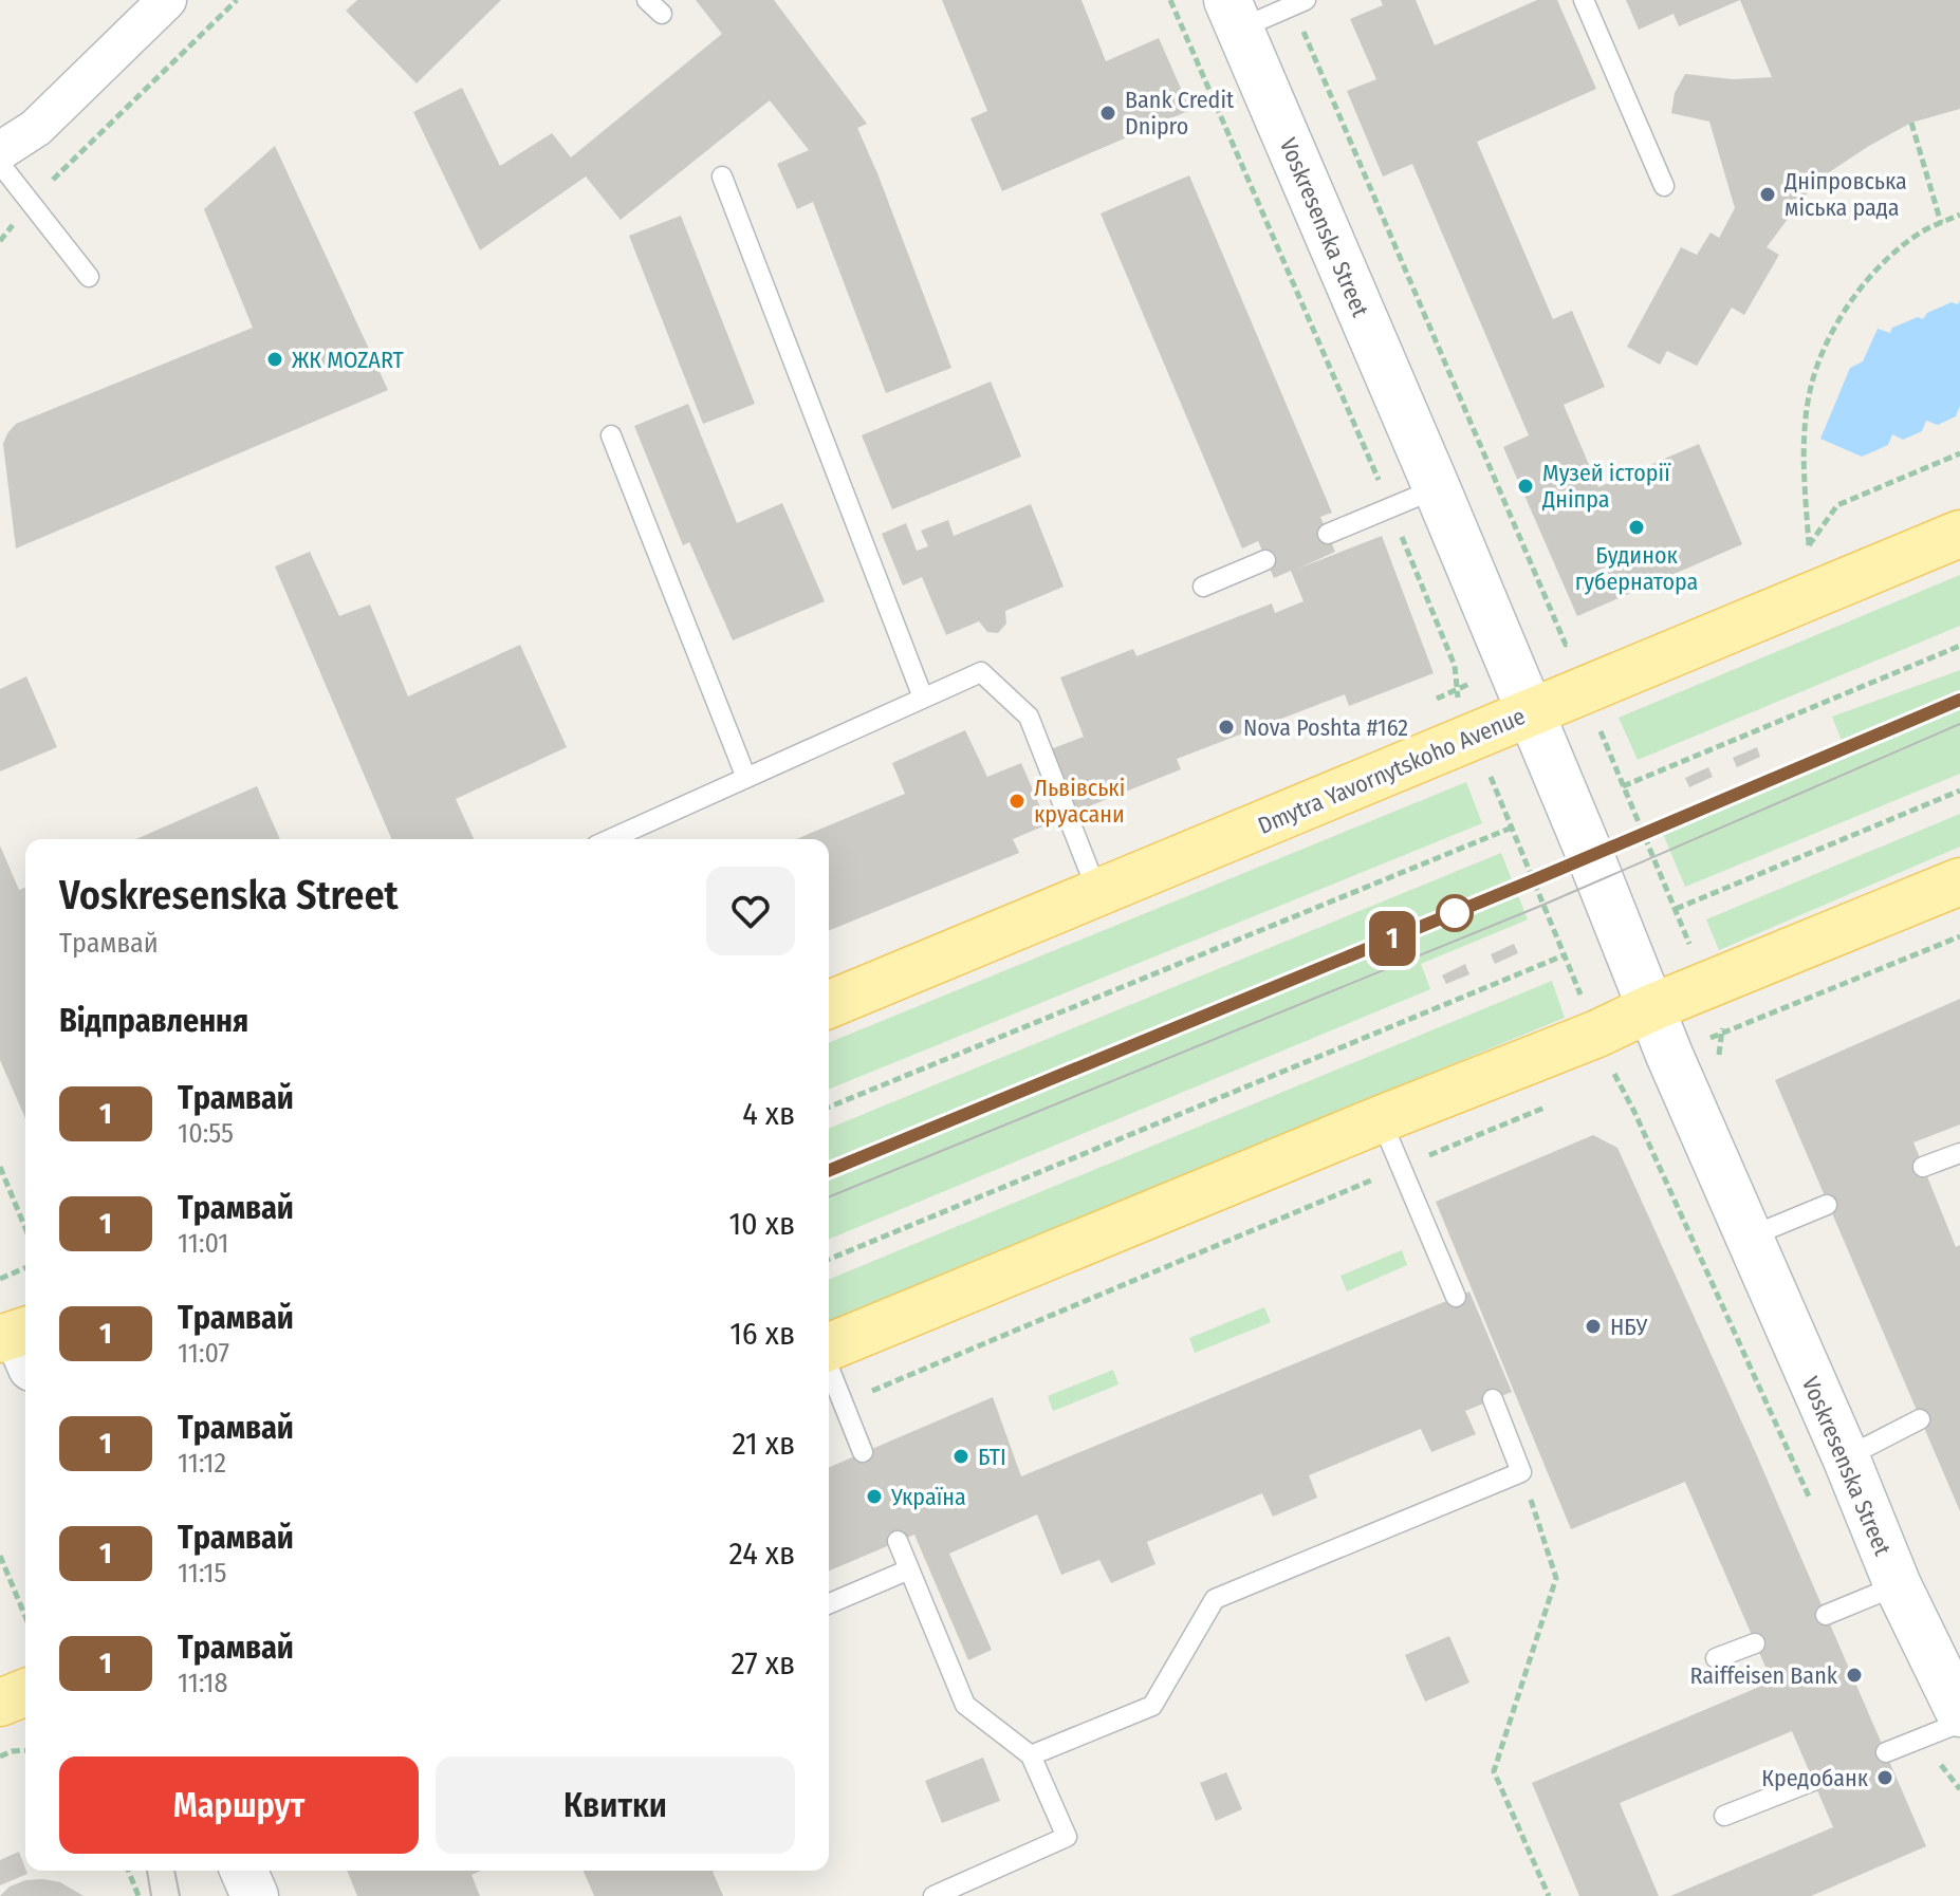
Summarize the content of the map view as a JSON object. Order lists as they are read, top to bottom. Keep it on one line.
{"streets":{"main road":["Voskresenska Street","Dmytra Yavornytskoho Avenue"]},"crossings":[["Voskresenska Street","Dmytra Yavornytskoho Avenue"]],"places":["Bank Credit Dnipro","Дніпровська міська рада","ЖК MOZART","Музей історії Дніпра","Будинок губернатора","Nova Poshta #162","Львівські круасани","НБУ","БТІ","Україна","Raiffeisen Bank","Кредобанк"],"lines":["tram line 1"],"page":{"on_map":"1","heading":[["Voskresenska Street","Трамвай"],"Відправлення"],"list":[{"mark":"1","name":"Трамвай","note":"10:55","value":"4 хв"},{"mark":"1","name":"Трамвай","note":"11:01","value":"10 хв"},{"mark":"1","name":"Трамвай","note":"11:07","value":"16 хв"},{"mark":"1","name":"Трамвай","note":"11:12","value":"21 хв"},{"mark":"1","name":"Трамвай","note":"11:15","value":"24 хв"},{"mark":"1","name":"Трамвай","note":"11:18","value":"27 хв"}],"buttons":["Маршрут","Квитки"]}}
